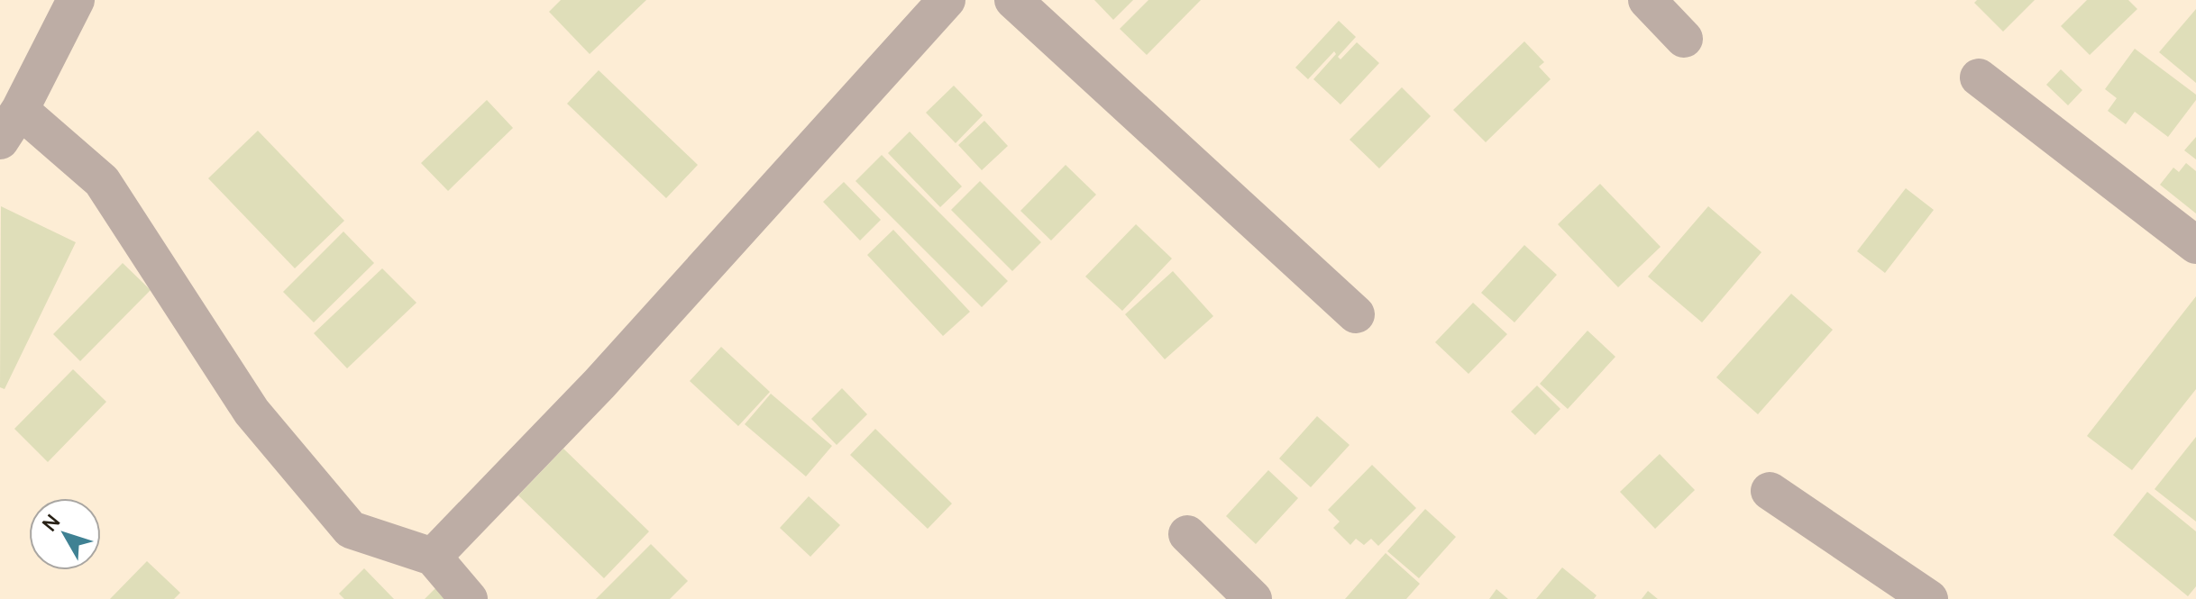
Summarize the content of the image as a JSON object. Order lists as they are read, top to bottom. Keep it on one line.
{"north":"top left"}
